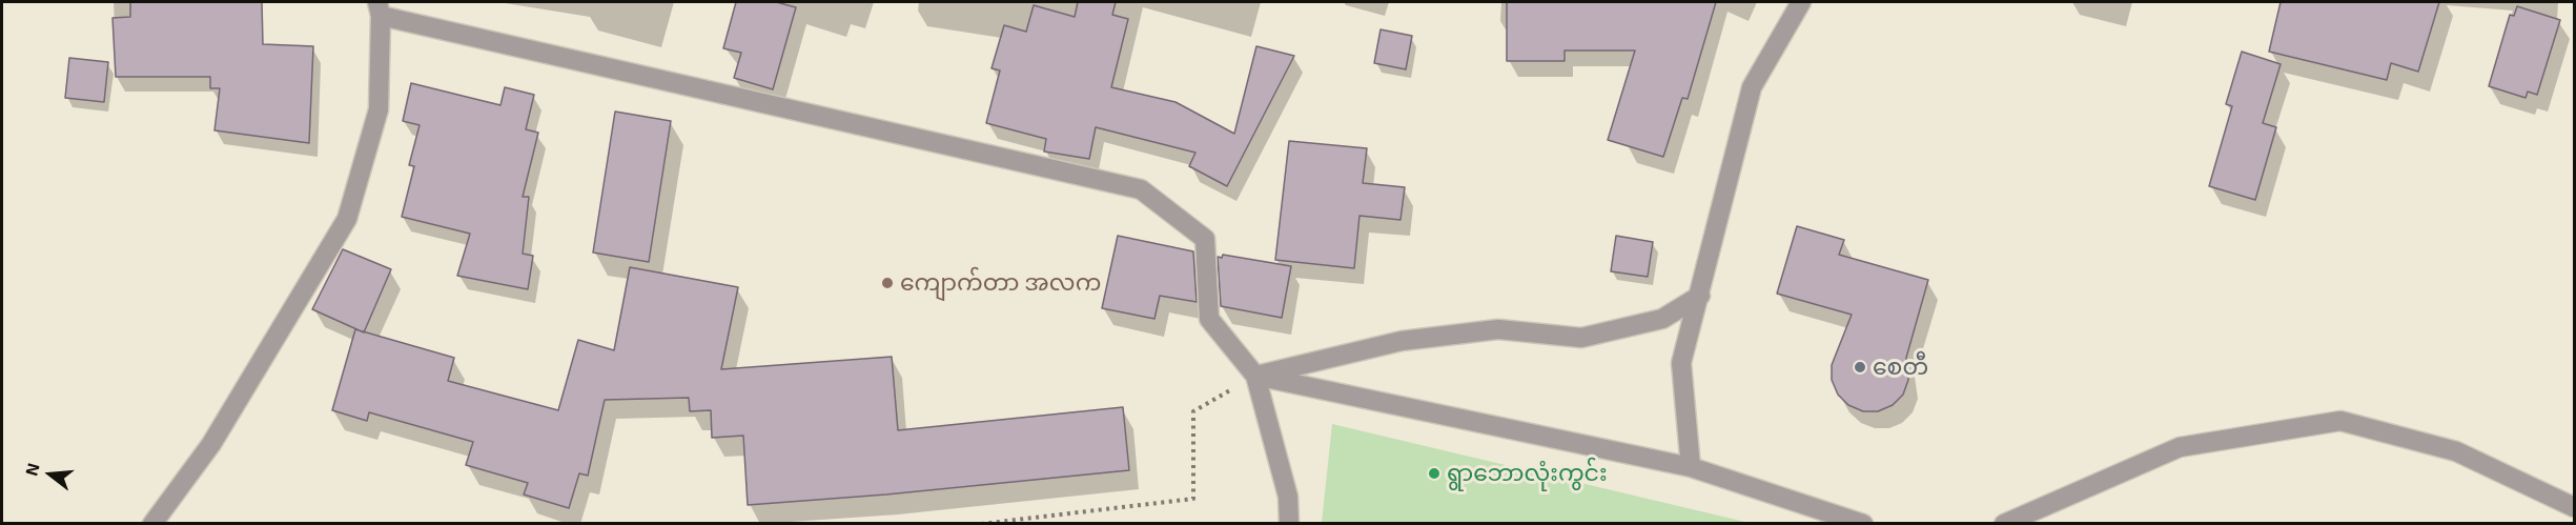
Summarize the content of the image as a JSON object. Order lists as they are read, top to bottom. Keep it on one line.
{"places":["ကျောက်တာ အလက","စေတီ","ရွာဘောလုံးကွင်း"],"north":"left"}
